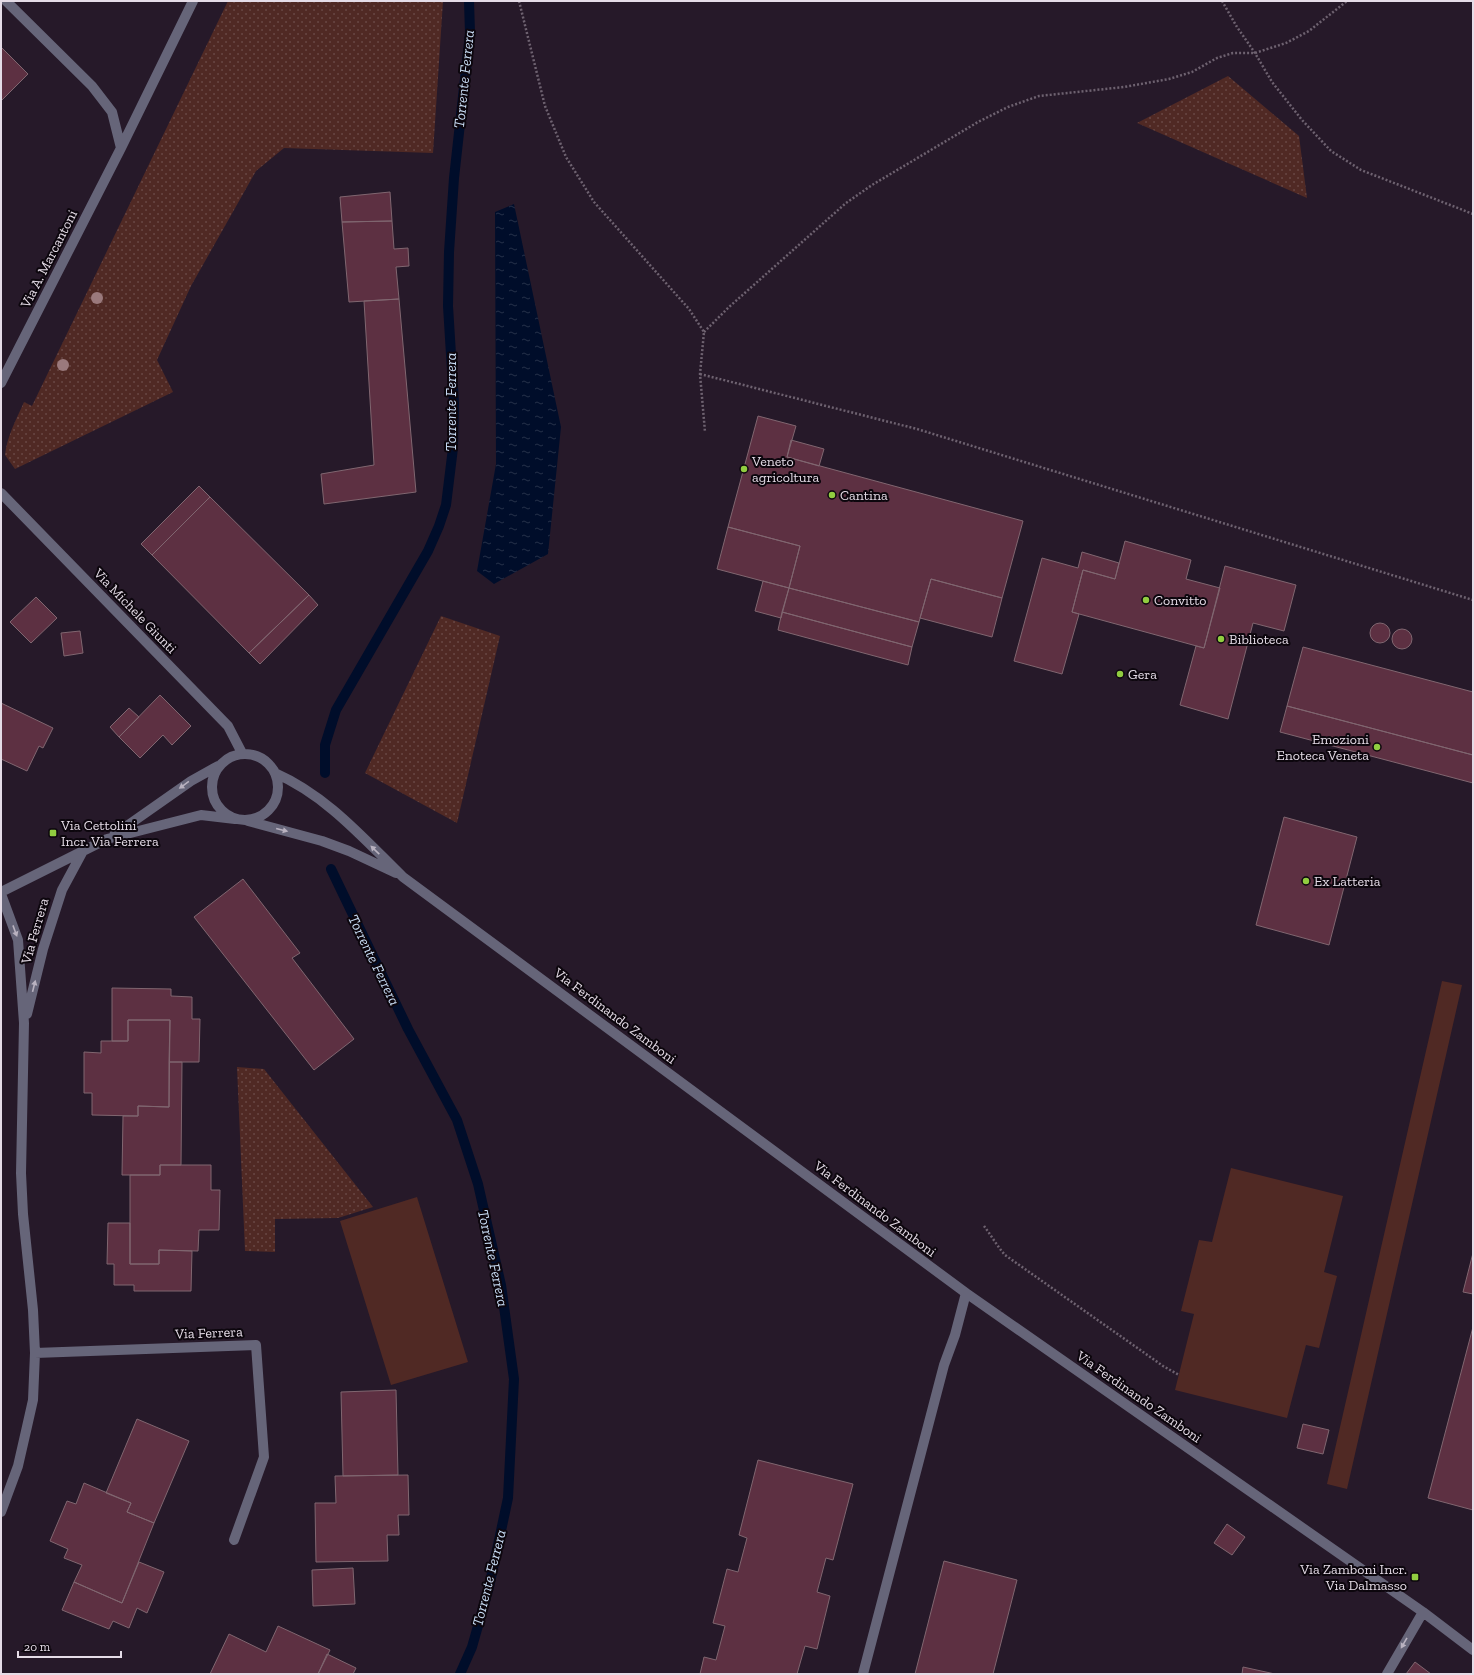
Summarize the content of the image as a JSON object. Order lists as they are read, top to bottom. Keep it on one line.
{"streets":{"street":["Via A. Marcantoni","Via Michele Giunti","Via Ferrera","Via Ferdinando Zamboni"]},"crossings":[["Via Michele Giunti","Via Ferdinando Zamboni"]],"water":["Torrente Ferrera"],"places":{"other":["Veneto agricoltura","Cantina","Convitto","Biblioteca","Gera","Emozioni Enoteca Veneta","Ex Latteria"],"transit":["Via Cettolini Incr. Via Ferrera","Via Zamboni Incr. Via Dalmasso"]},"scale_bar":"20 m"}
